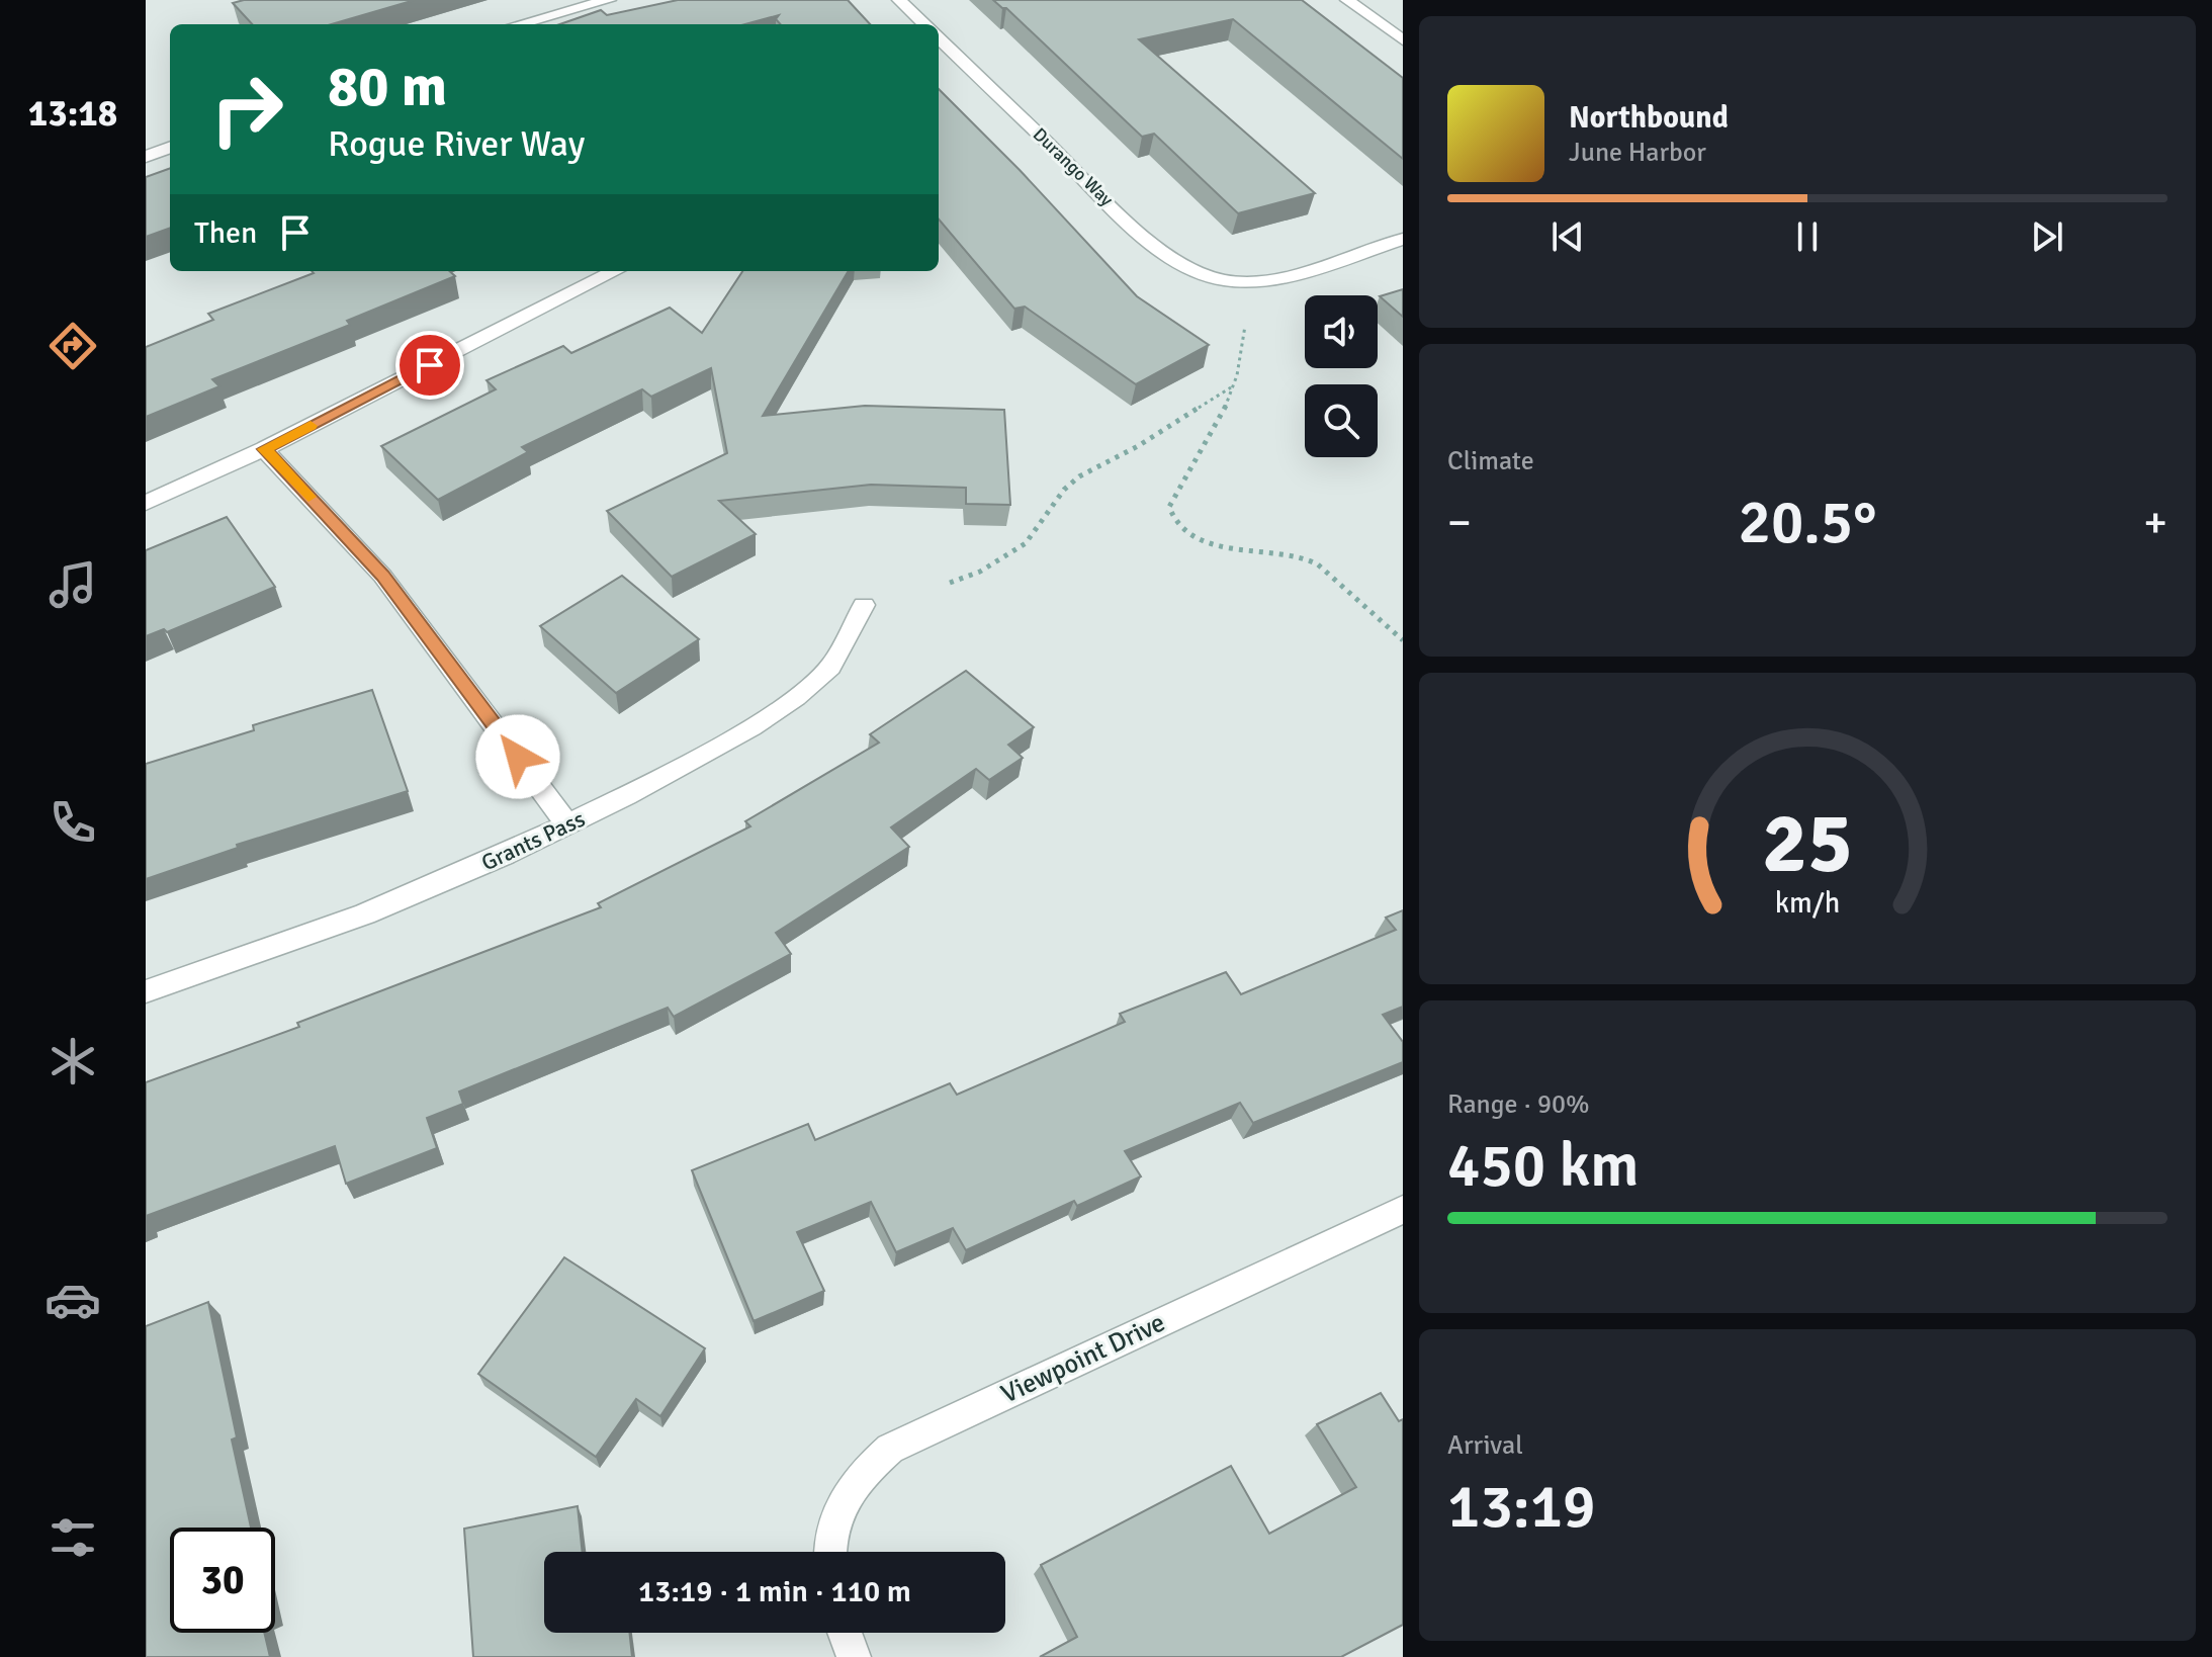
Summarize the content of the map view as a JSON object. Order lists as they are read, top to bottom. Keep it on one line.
{"streets":{"street":["Durango Way","Grants Pass","Viewpoint Drive"]},"page":{"tabs":"13:18","turn":["80 m","Rogue River Way"],"song":["Northbound","June Harbor"],"then":"Then","tile":["Climate",["Range · 90%","450 km"],["Arrival","13:19"]],"heat":["−","20.5°","+"],"limit":"30","trip":"13:19 · 1 min · 110 m","gauge":["25","km/h"]}}
